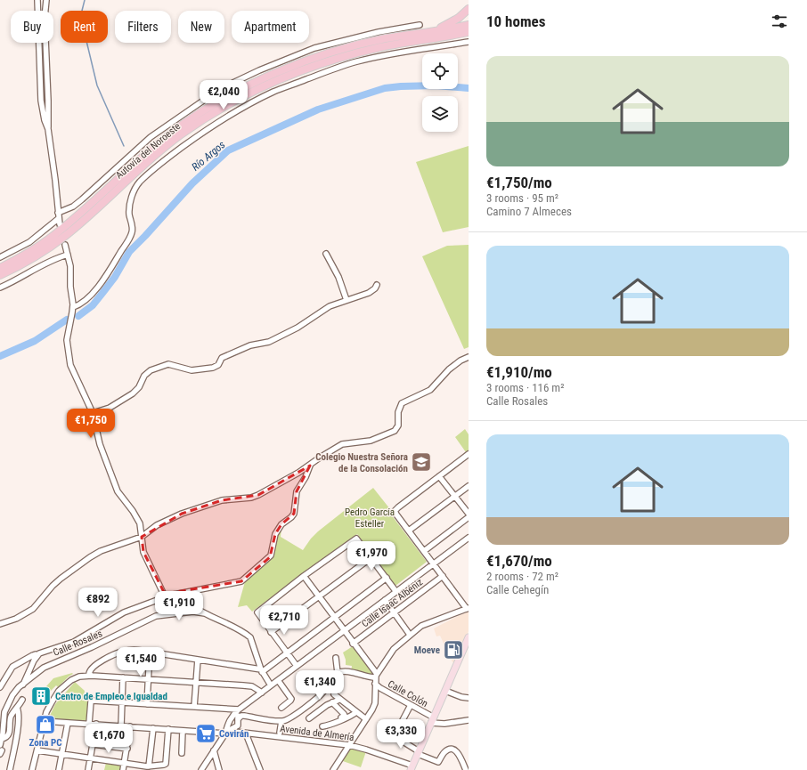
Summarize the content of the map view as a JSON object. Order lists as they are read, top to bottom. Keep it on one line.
{"streets":{"highway":["Autovía del Noroeste"],"street":["Calle Isaac Albéniz","Calle Rosales","Calle Colón","Avenida de Almería"]},"water":["Río Argos"],"parks":["Pedro García Esteller"],"places":{"school or university":["Colegio Nuestra Señora de la Consolación"],"fuel station":["Moeve"],"building":["Centro de Empleo e Igualdad"],"shop":["Zona PC"],"supermarket":["Covirán"]},"page":{"heading":"10 homes","chip":["Buy","Rent","Filters","New","Apartment"],"list":[{"name":"€1,750/mo","note":"3 rooms · 95 m² · Camino 7 Almeces"},{"name":"€1,910/mo","note":"3 rooms · 116 m² · Calle Rosales"},{"name":"€1,670/mo","note":"2 rooms · 72 m² · Calle Cehegín"}],"price":["€2,040","€1,750","€1,970","€892","€1,910","€2,710","€1,540","€1,340","€3,330","€1,670"]}}
